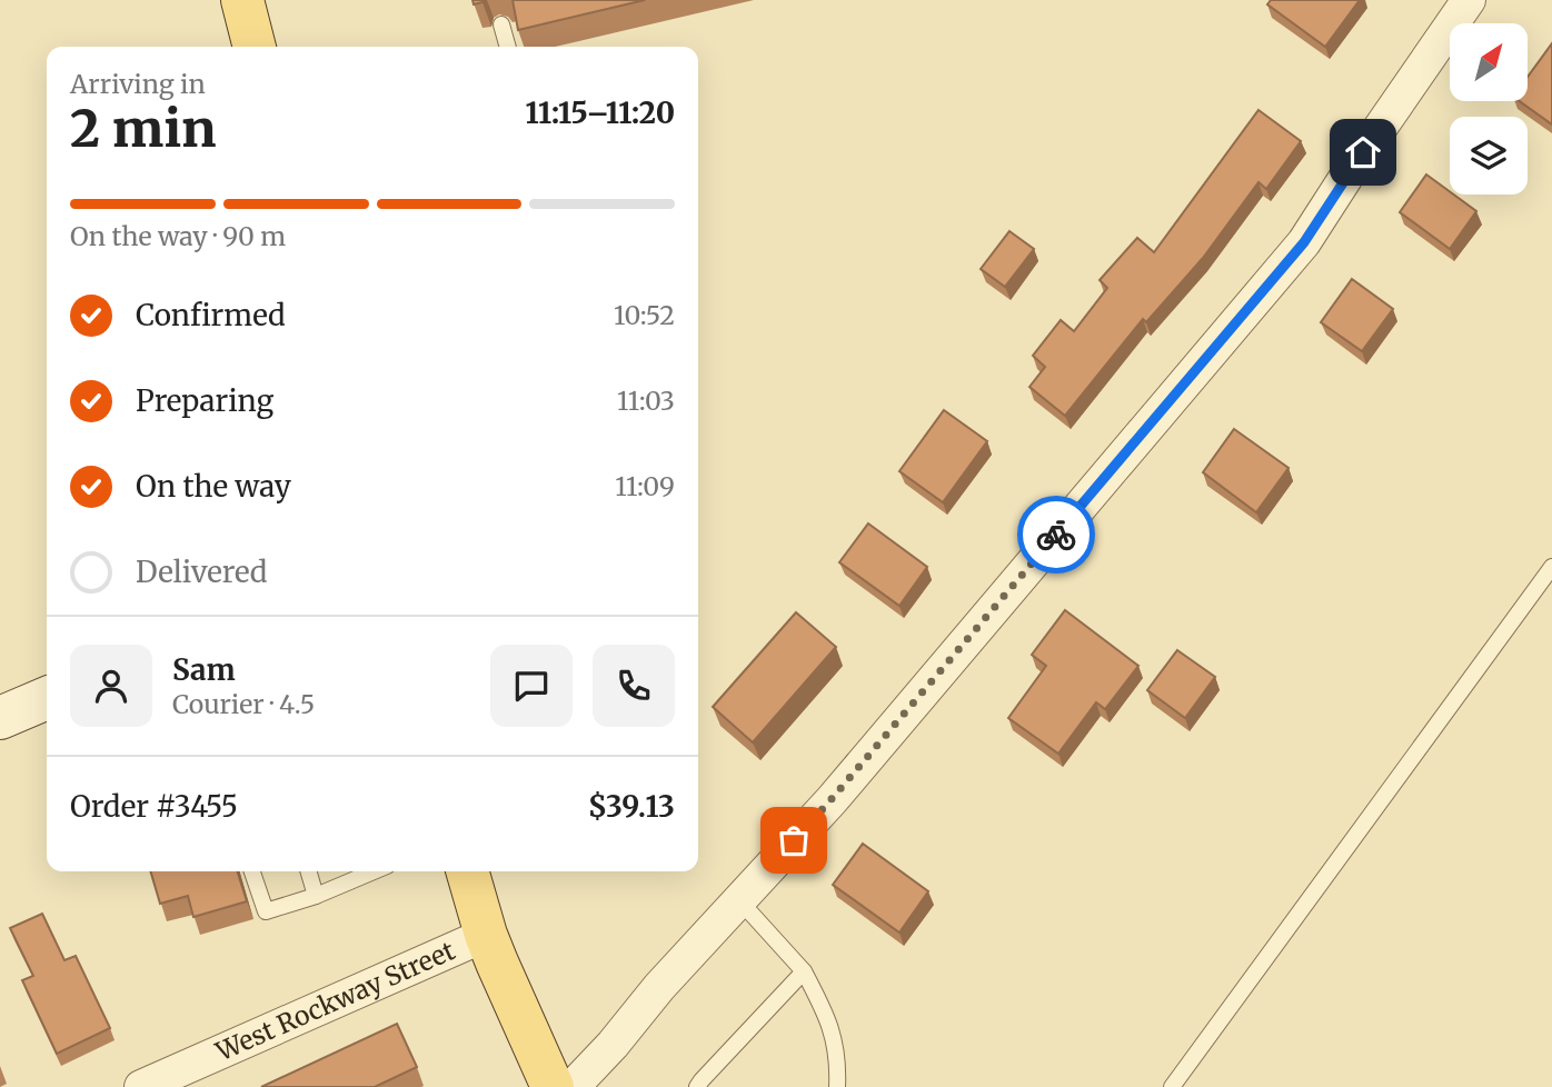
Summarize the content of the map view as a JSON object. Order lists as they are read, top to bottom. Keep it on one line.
{"streets":{"street":["West Rockway Street"]},"north":"top right","page":{"heading":["2 min","Arriving in","11:15–11:20"],"panel":["Sam","Courier · 4.5","Order #3455","$39.13"],"bar":"On the way · 90 m","list":[["Confirmed","10:52"],["Preparing","11:03"],["On the way","11:09"],"Delivered"]}}
